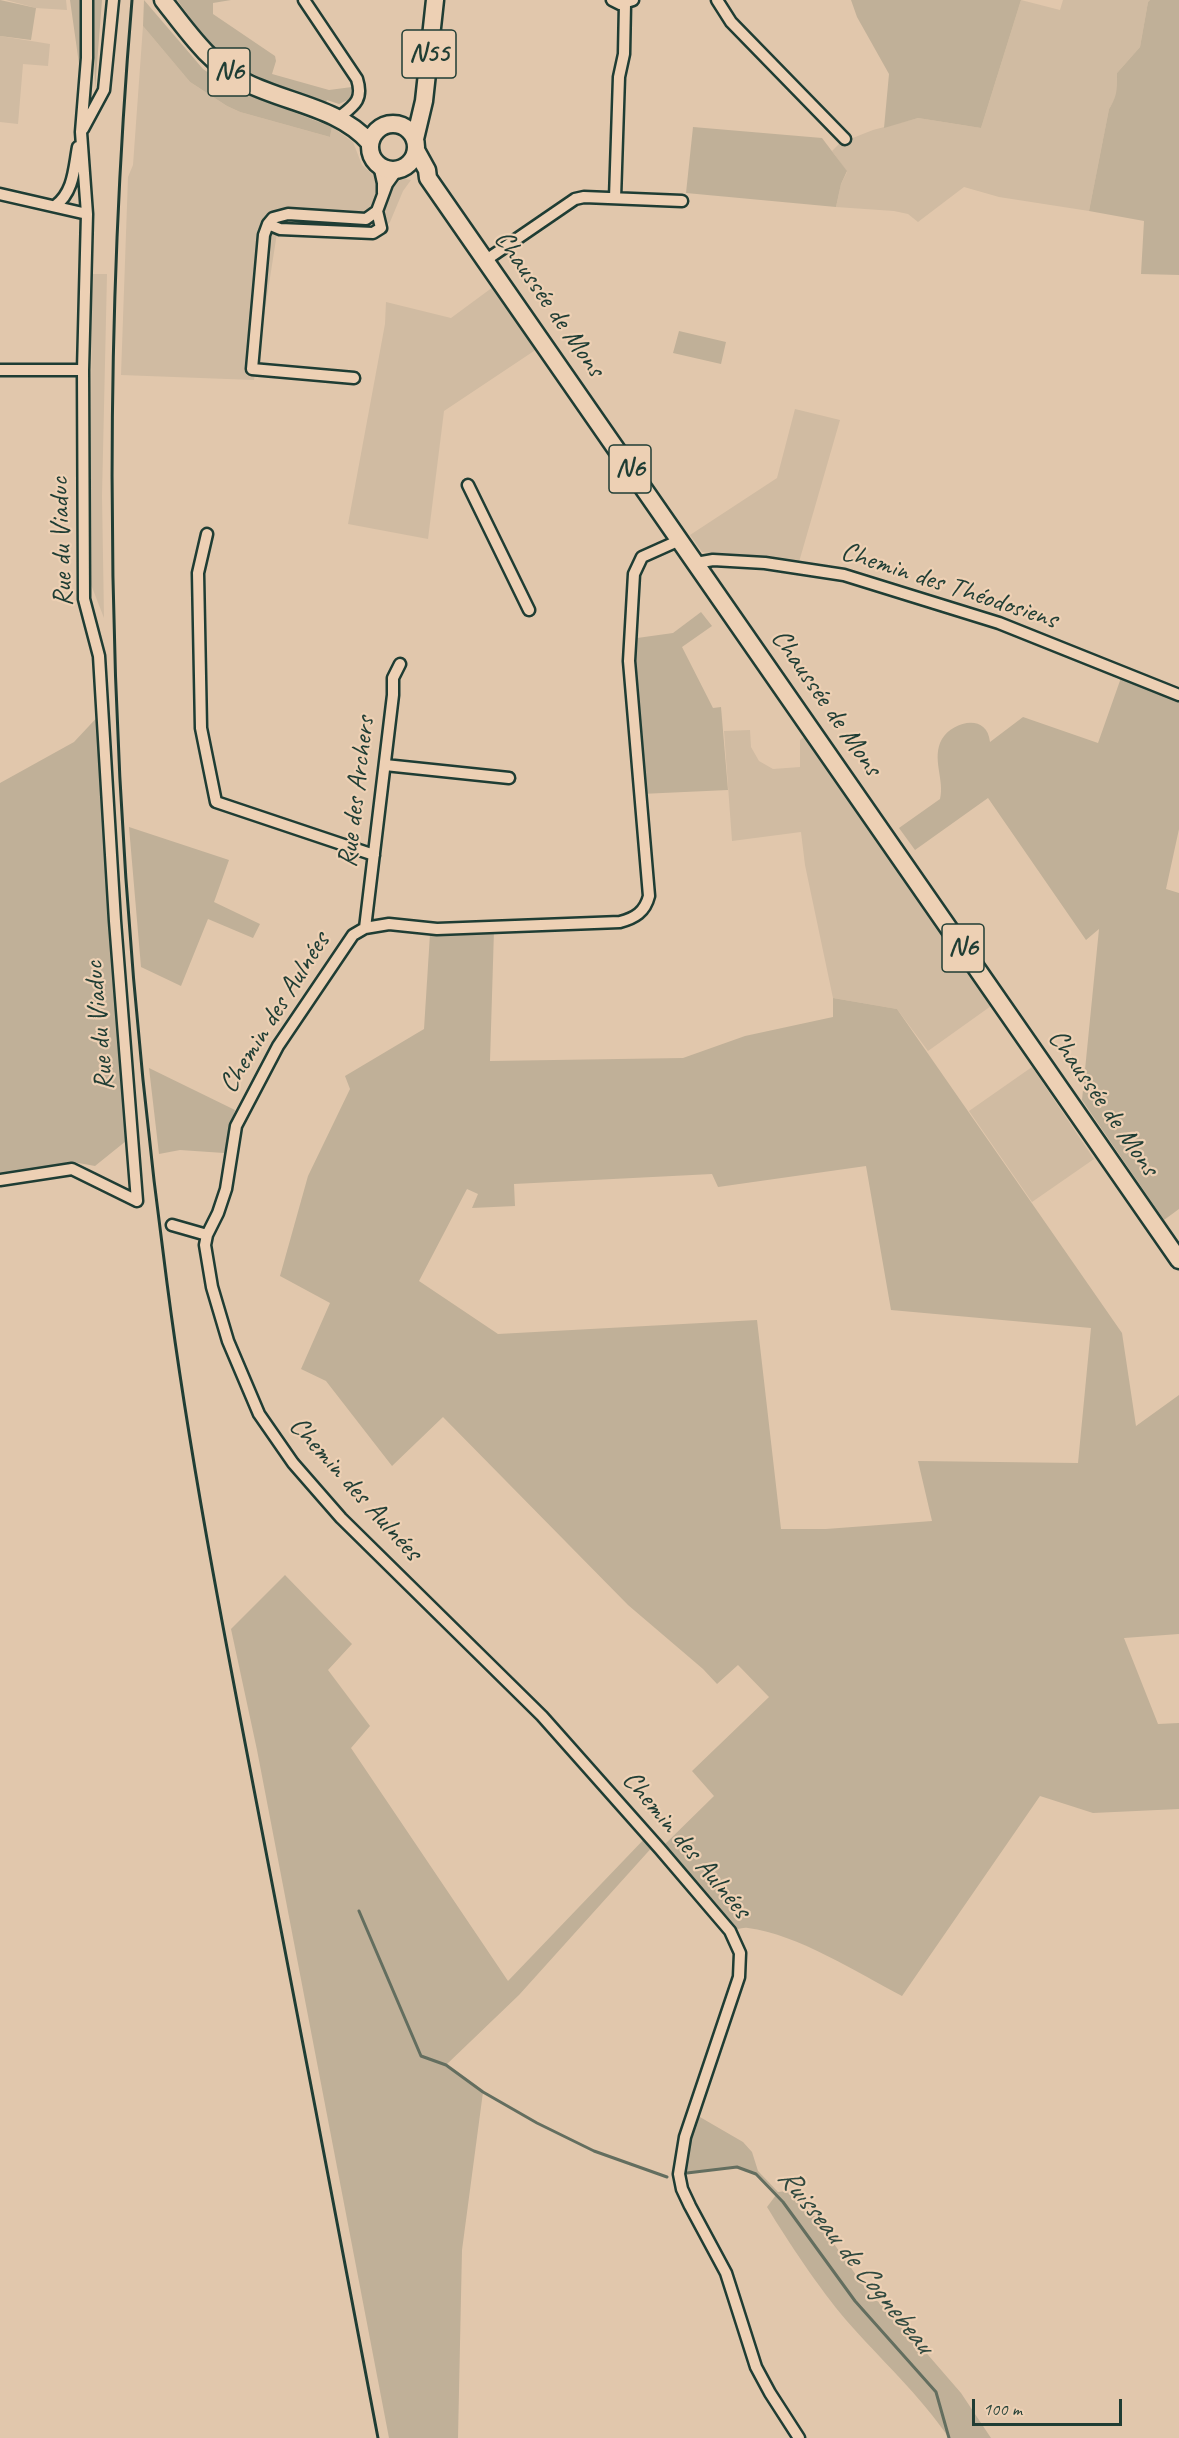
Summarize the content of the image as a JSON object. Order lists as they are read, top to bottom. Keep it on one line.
{"streets":{"main road":["N55","N6","Chaussée de Mons"],"street":["Rue du Viaduc","Chemin des Théodosiens","Rue des Archers","Chemin des Aulnées"]},"crossings":[["N6","Chaussée de Mons"],["Chaussée de Mons","Chemin des Théodosiens"],["Chaussée de Mons","Chemin des Aulnées"],["Rue des Archers","Chemin des Aulnées"]],"water":["Ruisseau de Cognebeau"],"scale_bar":"100 m"}
